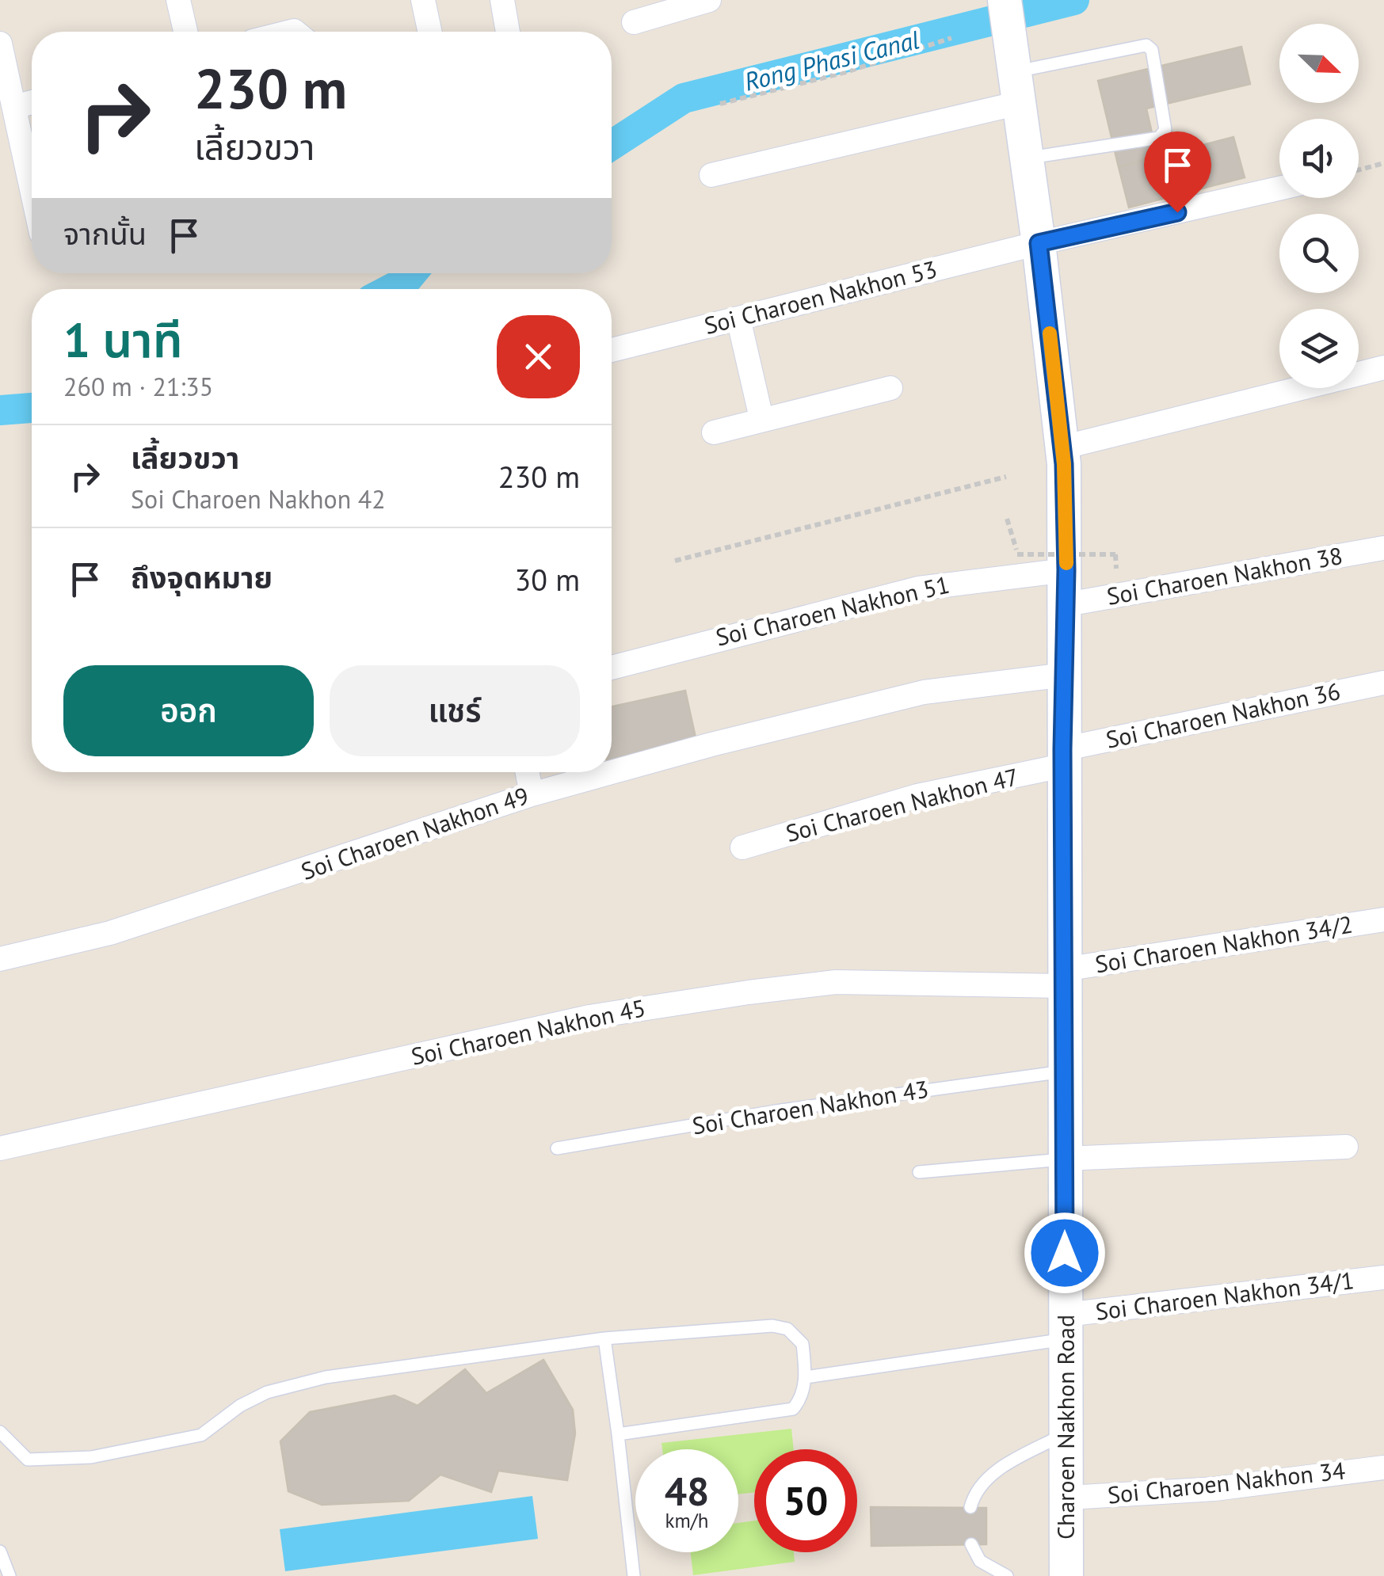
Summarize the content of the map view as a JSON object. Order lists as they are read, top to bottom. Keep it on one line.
{"streets":{"main road":["Charoen Nakhon Road"],"street":["Soi Charoen Nakhon 53","Soi Charoen Nakhon 38","Soi Charoen Nakhon 51","Soi Charoen Nakhon 36","Soi Charoen Nakhon 47","Soi Charoen Nakhon 49","Soi Charoen Nakhon 34/2","Soi Charoen Nakhon 45","Soi Charoen Nakhon 34/1","Soi Charoen Nakhon 34"],"lane":["Soi Charoen Nakhon 43"]},"crossings":[["Soi Charoen Nakhon 53","Charoen Nakhon Road"],["Soi Charoen Nakhon 38","Charoen Nakhon Road"],["Soi Charoen Nakhon 51","Charoen Nakhon Road"],["Soi Charoen Nakhon 36","Soi Charoen Nakhon 47"],["Soi Charoen Nakhon 36","Charoen Nakhon Road"],["Soi Charoen Nakhon 47","Charoen Nakhon Road"],["Soi Charoen Nakhon 49","Charoen Nakhon Road"],["Soi Charoen Nakhon 34/2","Soi Charoen Nakhon 45"],["Soi Charoen Nakhon 34/2","Charoen Nakhon Road"],["Soi Charoen Nakhon 45","Charoen Nakhon Road"],["Soi Charoen Nakhon 43","Charoen Nakhon Road"],["Soi Charoen Nakhon 34/1","Charoen Nakhon Road"],["Charoen Nakhon Road","Soi Charoen Nakhon 34"]],"water":["Rong Phasi Canal"],"north":"bottom right","page":{"turn":["230 m","เลี้ยวขวา"],"then":"จากนั้น","heading":["1 นาที","260 m · 21:35"],"list":[{"name":"เลี้ยวขวา","note":"Soi Charoen Nakhon 42","value":"230 m"},{"name":"ถึงจุดหมาย","value":"30 m"}],"buttons":["ออก","แชร์"],"speed":"48 km/h","limit":"50"}}
